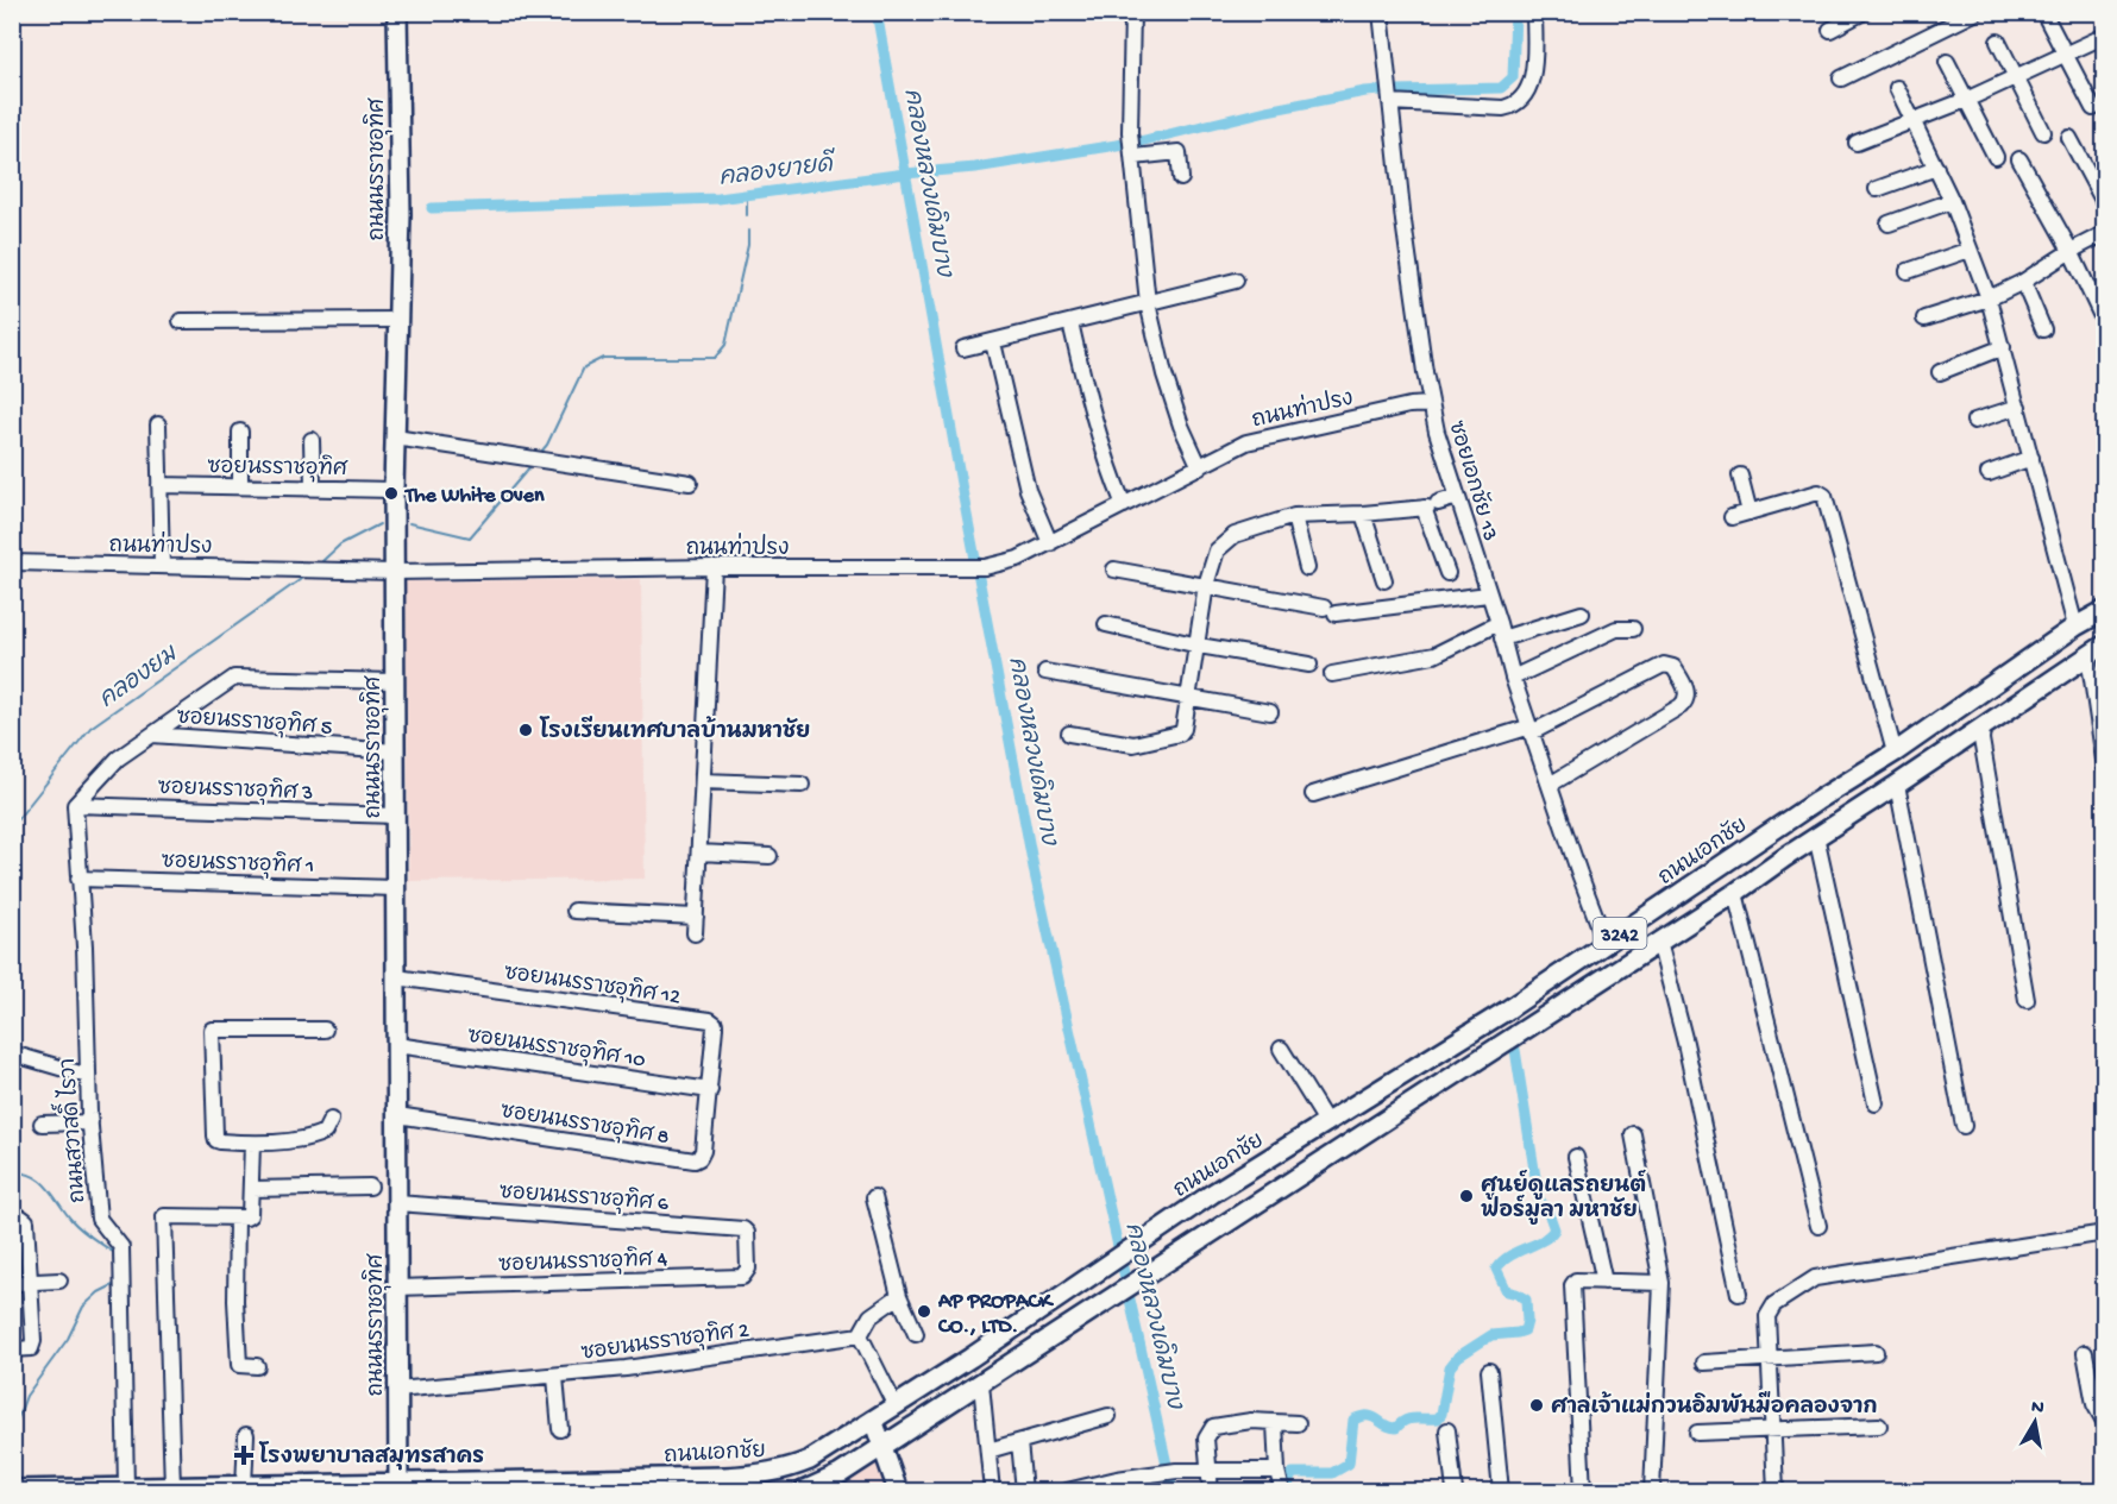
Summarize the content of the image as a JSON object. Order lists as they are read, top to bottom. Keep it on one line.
{"streets":{"main road":["ถนนนรราชอุทิศ","ถนนเอกชัย","3242"],"street":["ถนนท่าปรง","ซอยนรราชอุทิศ","ซอยเอกชัย 13","ซอยนรราชอุทิศ 5","ซอยนรราชอุทิศ 3","ซอยนรราชอุทิศ 1","ซอยนนรราชอุทิศ 12","ซอยนนรราชอุทิศ 10","ซอยนนรราชอุทิศ 8","ถนนสวาสดิ์ ไรวา","ซอยนนรราชอุทิศ 6","ซอยนนรราชอุทิศ 4","ซอยนนรราชอุทิศ 2"]},"crossings":[["ถนนนรราชอุทิศ","ถนนท่าปรง"],["ถนนนรราชอุทิศ","ซอยนรราชอุทิศ"],["ถนนนรราชอุทิศ","ซอยนรราชอุทิศ 5"],["ถนนนรราชอุทิศ","ซอยนรราชอุทิศ 3"],["ถนนนรราชอุทิศ","ถนนเอกชัย"],["ถนนนรราชอุทิศ","ซอยนรราชอุทิศ 1"],["ถนนนรราชอุทิศ","ซอยนนรราชอุทิศ 12"],["ถนนนรราชอุทิศ","ซอยนนรราชอุทิศ 10"],["ถนนนรราชอุทิศ","ซอยนนรราชอุทิศ 8"],["ถนนนรราชอุทิศ","ซอยนนรราชอุทิศ 6"],["ถนนนรราชอุทิศ","ซอยนนรราชอุทิศ 4"],["ถนนนรราชอุทิศ","ซอยนนรราชอุทิศ 2"],["ถนนท่าปรง","ซอยเอกชัย 13"],["ซอยเอกชัย 13","ถนนเอกชัย"],["ซอยนรราชอุทิศ 3","ถนนสวาสดิ์ ไรวา"],["ถนนเอกชัย","ถนนสวาสดิ์ ไรวา"],["ซอยนรราชอุทิศ 1","ถนนสวาสดิ์ ไรวา"],["ซอยนนรราชอุทิศ 12","ซอยนนรราชอุทิศ 10"],["ซอยนนรราชอุทิศ 12","ซอยนนรราชอุทิศ 8"],["ซอยนนรราชอุทิศ 10","ซอยนนรราชอุทิศ 8"],["ซอยนนรราชอุทิศ 6","ซอยนนรราชอุทิศ 4"]],"water":["คลองยายดี","คลองหลวงเดิมบาง","คลองยม"],"places":{"other":["The White Oven","โรงเรียนเทศบาลบ้านมหาชัย","ศูนย์ดูแลรถยนต์ ฟอร์มูลา มหาชัย","AP PROPACK CO., LTD.","ศาลเจ้าแม่กวนอิมพันมือคลองจาก"],"health":["โรงพยาบาลสมุทรสาคร"]},"north":"top"}
